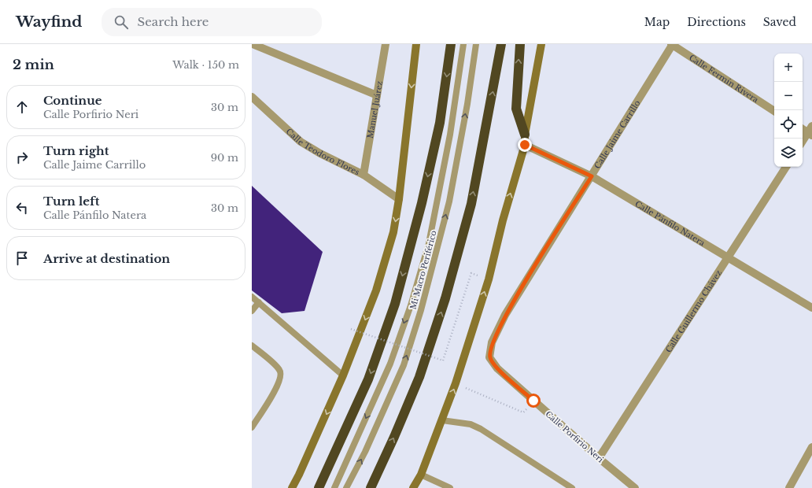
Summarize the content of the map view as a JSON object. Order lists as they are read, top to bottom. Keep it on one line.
{"streets":{"street":["Calle Fermín Rivera","Manuel Juárez","Calle Jaime Carrillo","Calle Teodoro Flores","Calle Pánfilo Natera","Calle Guillermo Chávez","Calle Porfirio Neri"],"lane":["Mi Macro Periférico"]},"crossings":[["Calle Fermín Rivera","Calle Jaime Carrillo"],["Manuel Juárez","Calle Teodoro Flores"],["Calle Jaime Carrillo","Calle Pánfilo Natera"],["Calle Jaime Carrillo","Calle Porfirio Neri"],["Calle Pánfilo Natera","Calle Guillermo Chávez"],["Calle Guillermo Chávez","Calle Porfirio Neri"]],"page":{"header":"Wayfind","search":"Search here","nav":["Map","Directions","Saved"],"heading":["2 min","Walk · 150 m"],"map_buttons":["+","−"],"list":[["Continue","Calle Porfirio Neri","30 m"],["Turn right","Calle Jaime Carrillo","90 m"],["Turn left","Calle Pánfilo Natera","30 m"],"Arrive at destination"]}}
